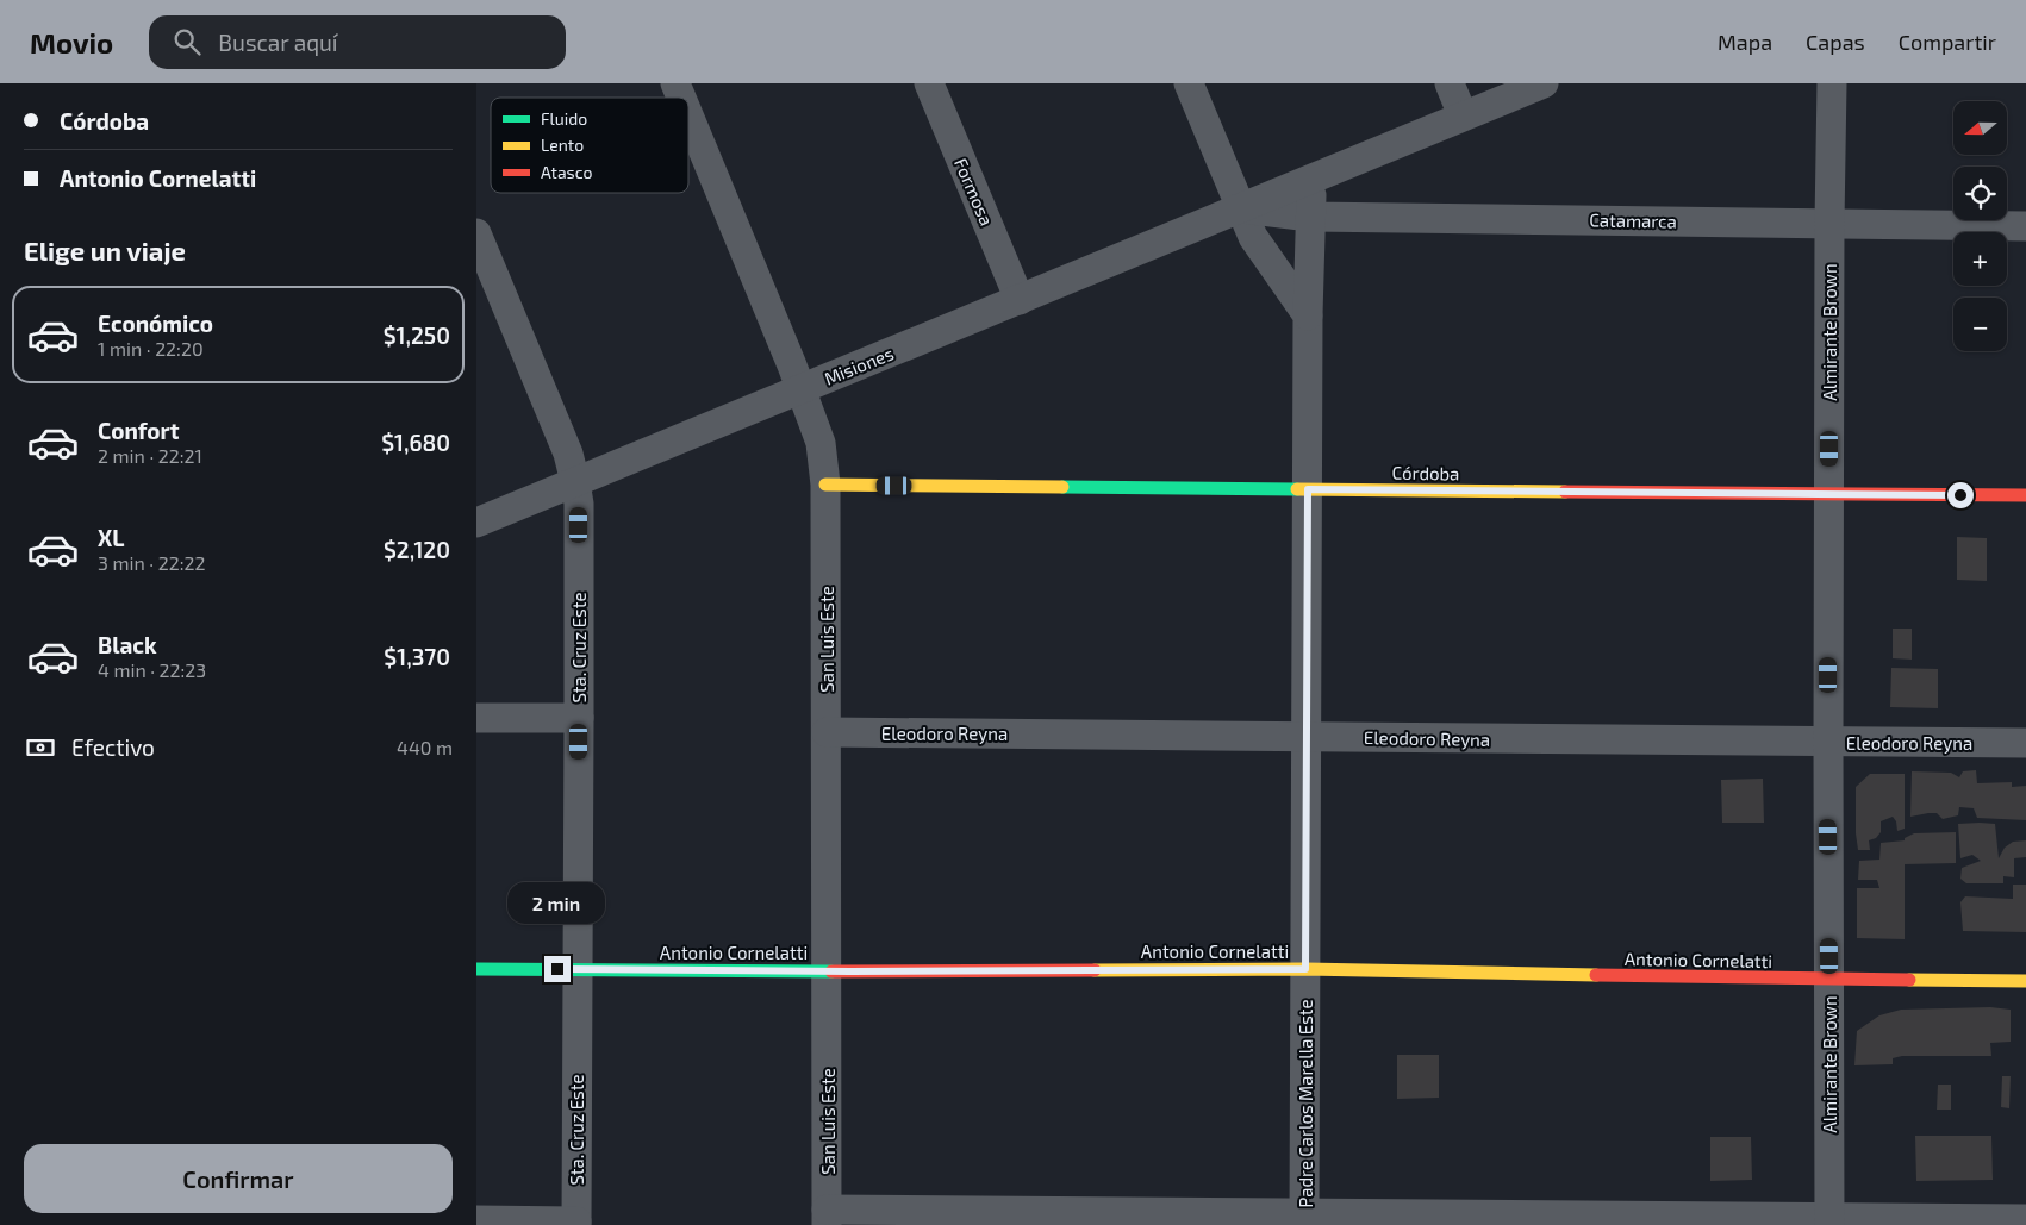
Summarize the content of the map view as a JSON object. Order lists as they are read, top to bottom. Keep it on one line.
{"streets":{"street":["Formosa","Catamarca","Almirante Brown","Misiones","Córdoba","San Luis Este","Sta. Cruz Este","Eleodoro Reyna","Antonio Cornelatti","Padre Carlos Marella Este"]},"crossings":[["Formosa","Misiones"],["Catamarca","Almirante Brown"],["Catamarca","Misiones"],["Catamarca","Padre Carlos Marella Este"],["Almirante Brown","Córdoba"],["Almirante Brown","Eleodoro Reyna"],["Almirante Brown","Antonio Cornelatti"],["Misiones","San Luis Este"],["Misiones","Sta. Cruz Este"],["Misiones","Padre Carlos Marella Este"],["Córdoba","San Luis Este"],["Córdoba","Padre Carlos Marella Este"],["San Luis Este","Eleodoro Reyna"],["San Luis Este","Antonio Cornelatti"],["Sta. Cruz Este","Antonio Cornelatti"],["Eleodoro Reyna","Padre Carlos Marella Este"],["Antonio Cornelatti","Padre Carlos Marella Este"]],"legend":["Fluido","Lento","Atasco"],"north":"left","page":{"header":"Movio","search":"Buscar aquí","nav":["Mapa","Capas","Compartir"],"banner":["Córdoba","Antonio Cornelatti"],"map_buttons":["+","−"],"heading":"Elige un viaje","list":[{"name":"Económico","note":"1 min · 22:20","value":"$1,250"},{"name":"Confort","note":"2 min · 22:21","value":"$1,680"},{"name":"XL","note":"3 min · 22:22","value":"$2,120"},{"name":"Black","note":"4 min · 22:23","value":"$1,370"}],"pay":["Efectivo","440 m"],"bubble":"2 min","buttons":"Confirmar"}}
